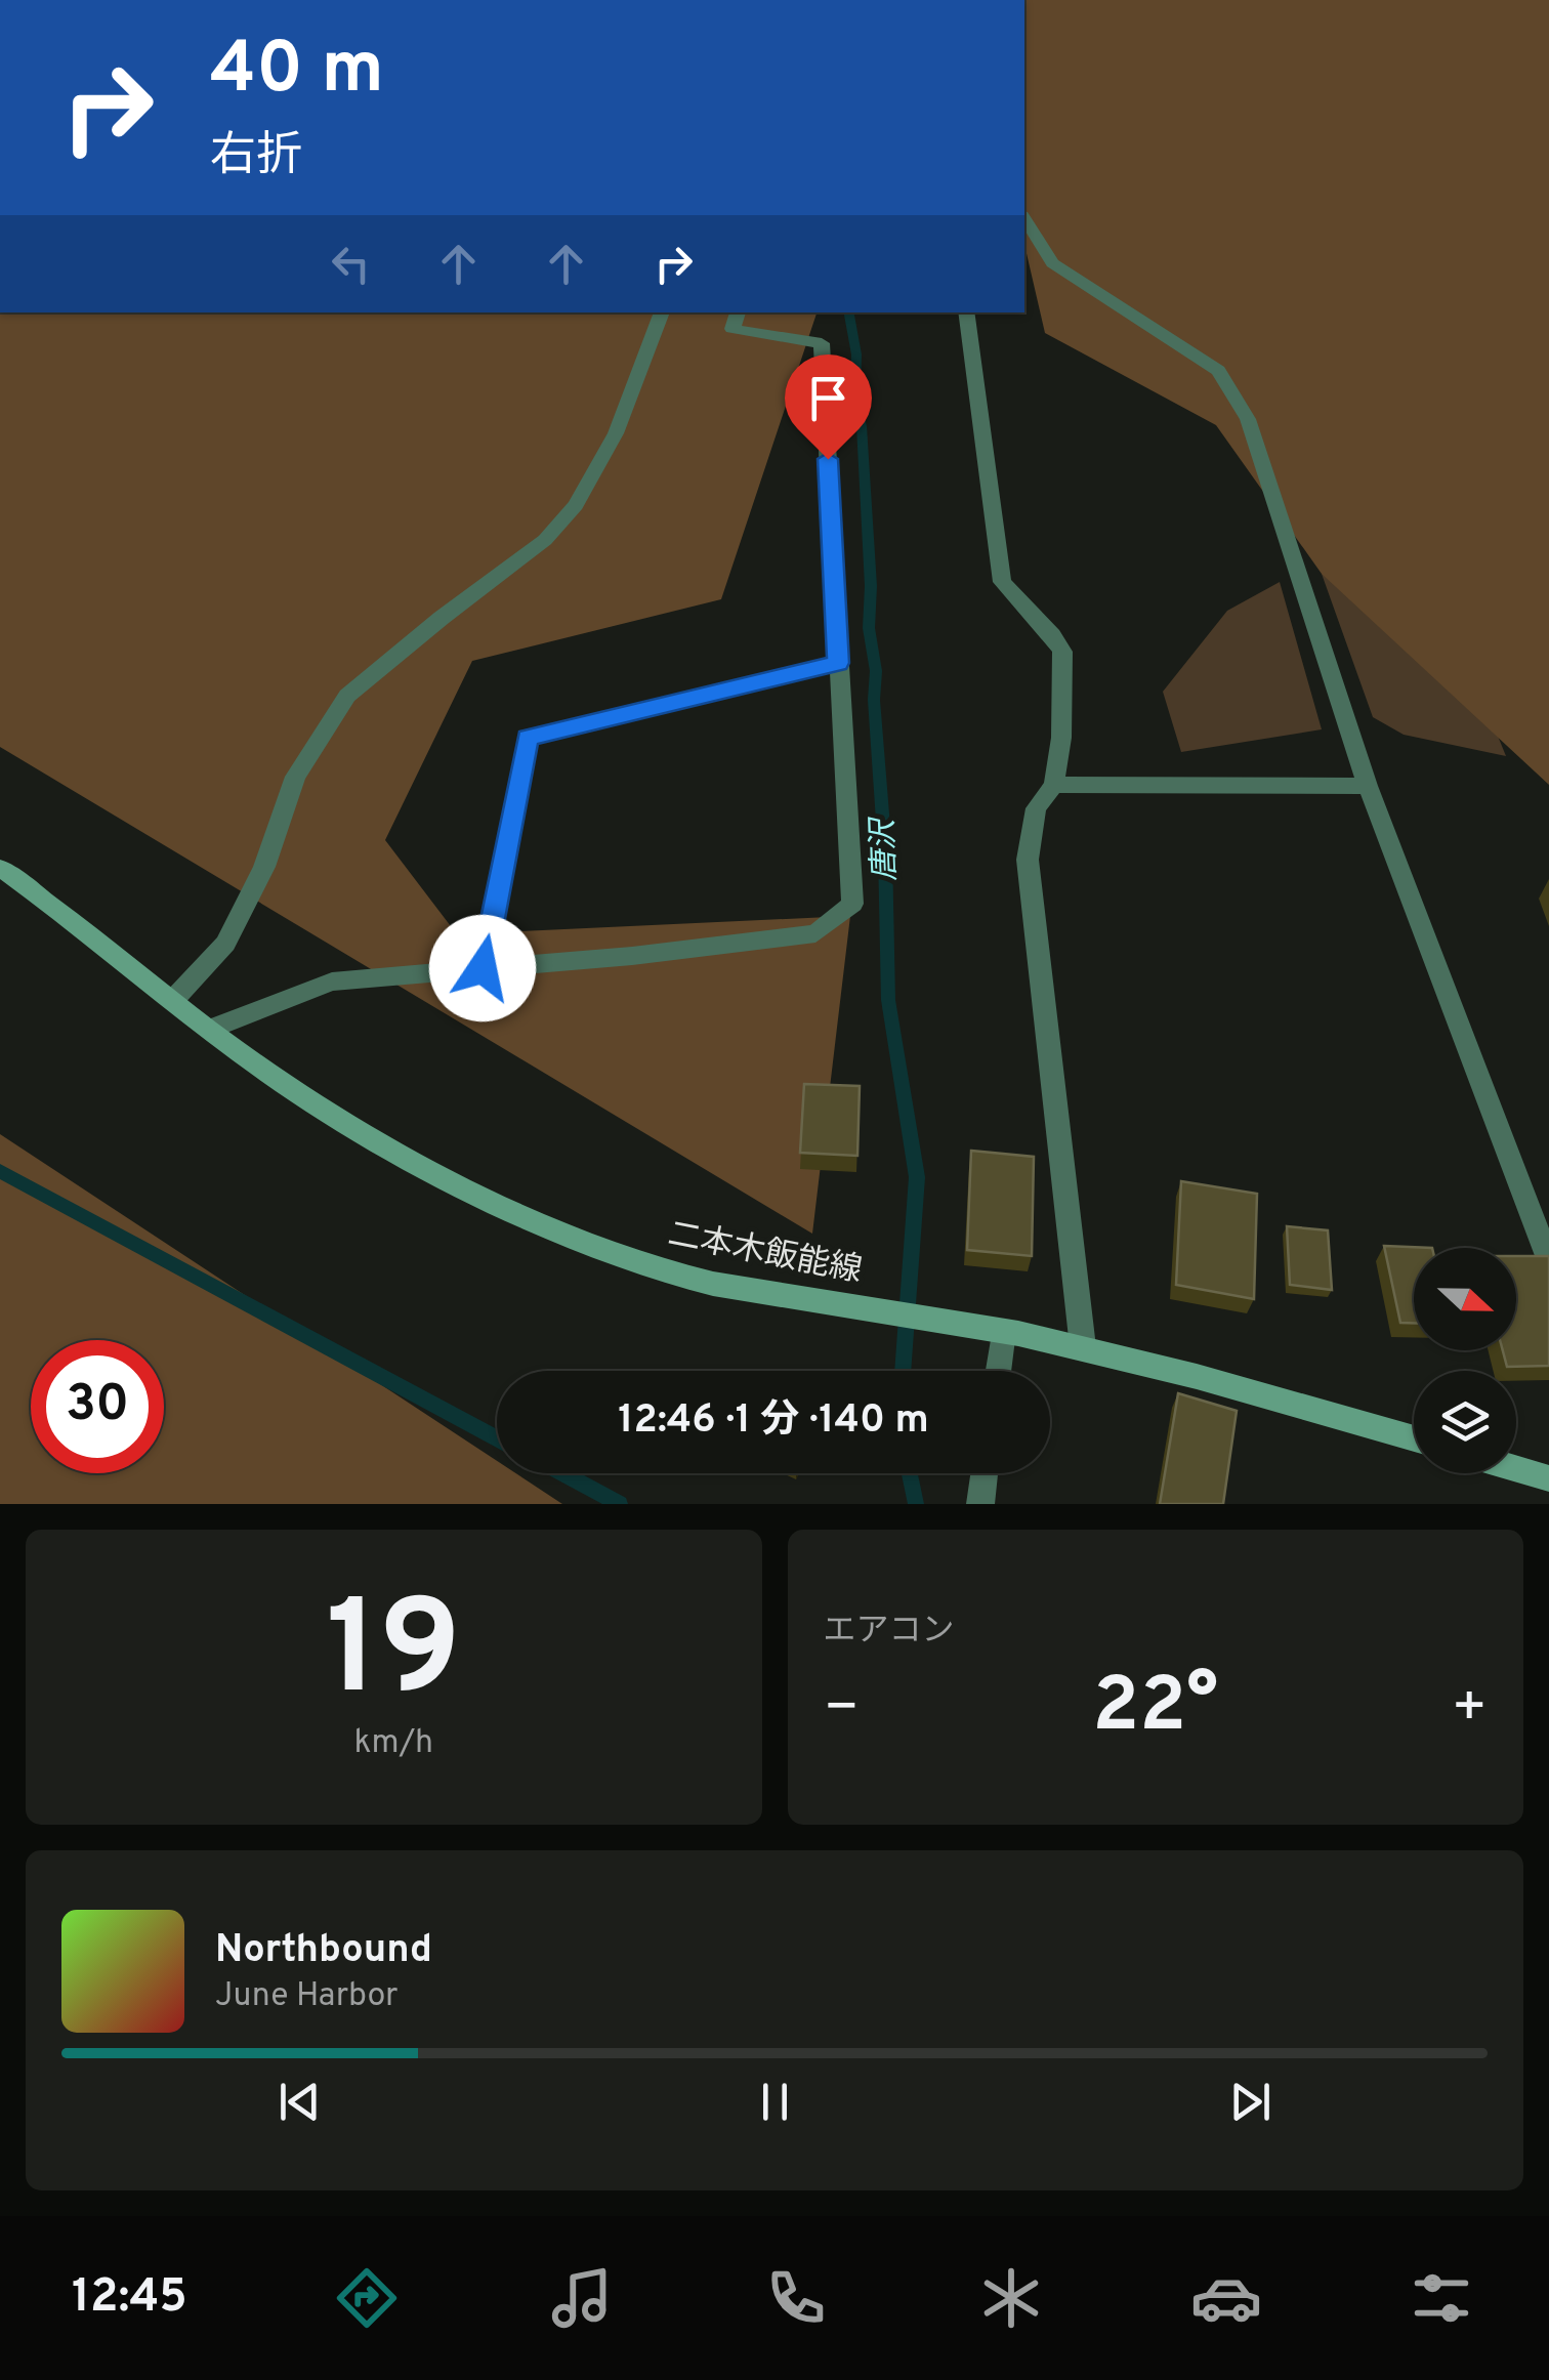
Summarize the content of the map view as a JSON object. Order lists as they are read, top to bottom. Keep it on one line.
{"streets":{"main road":["二本木飯能線"]},"water":["唐沢"],"north":"right","page":{"turn":["40 m","右折"],"limit":"30","trip":"12:46 · 1 分 · 140 m","tile":[["19","km/h"],"エアコン"],"heat":["−","22°","+"],"song":["Northbound","June Harbor"],"tabs":"12:45"}}
